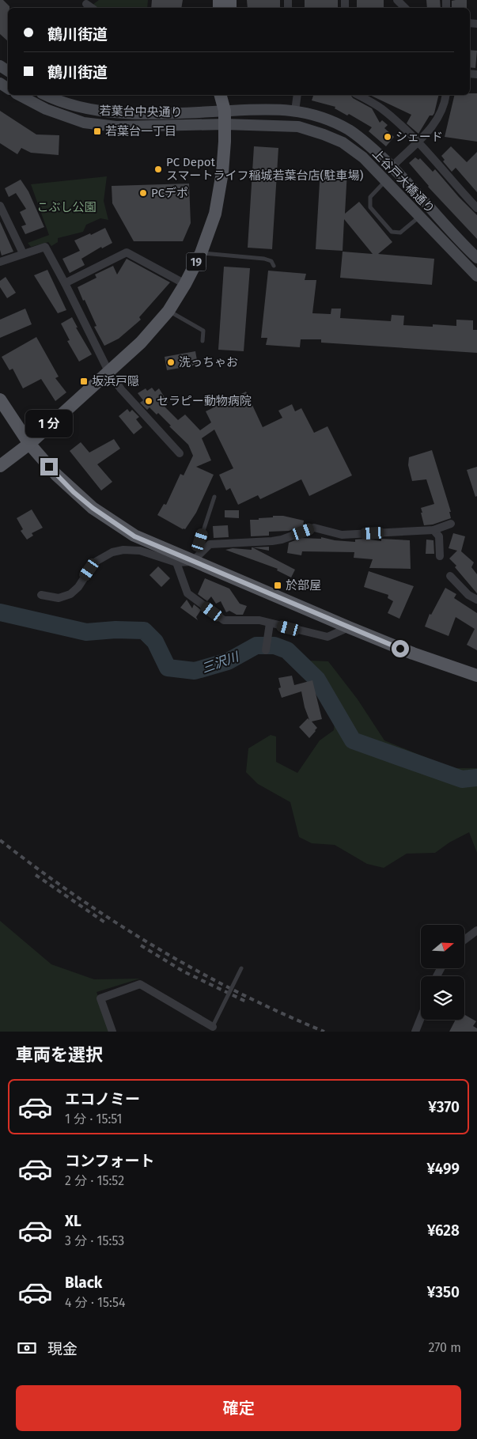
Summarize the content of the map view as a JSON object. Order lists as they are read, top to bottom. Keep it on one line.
{"streets":{"main road":["19"],"street":["若葉台中央通り","上谷戸大橋通り"]},"crossings":[["若葉台中央通り","上谷戸大橋通り"],["若葉台中央通り","19"],["上谷戸大橋通り","19"]],"water":["三沢川"],"parks":["こぶし公園"],"places":{"transit":["若葉台一丁目","坂浜戸隠","於部屋"],"other":["シェード","PC Depot スマートライフ稲城若葉台店(駐車場)","PCデポ","洗っちゃお","セラピー動物病院"]},"north":"right","page":{"banner":["鶴川街道","鶴川街道"],"bubble":"1 分","heading":"車両を選択","list":[{"name":"エコノミー","note":"1 分 · 15:51","value":"¥370"},{"name":"コンフォート","note":"2 分 · 15:52","value":"¥499"},{"name":"XL","note":"3 分 · 15:53","value":"¥628"},{"name":"Black","note":"4 分 · 15:54","value":"¥350"}],"pay":["現金","270 m"],"buttons":"確定"}}
